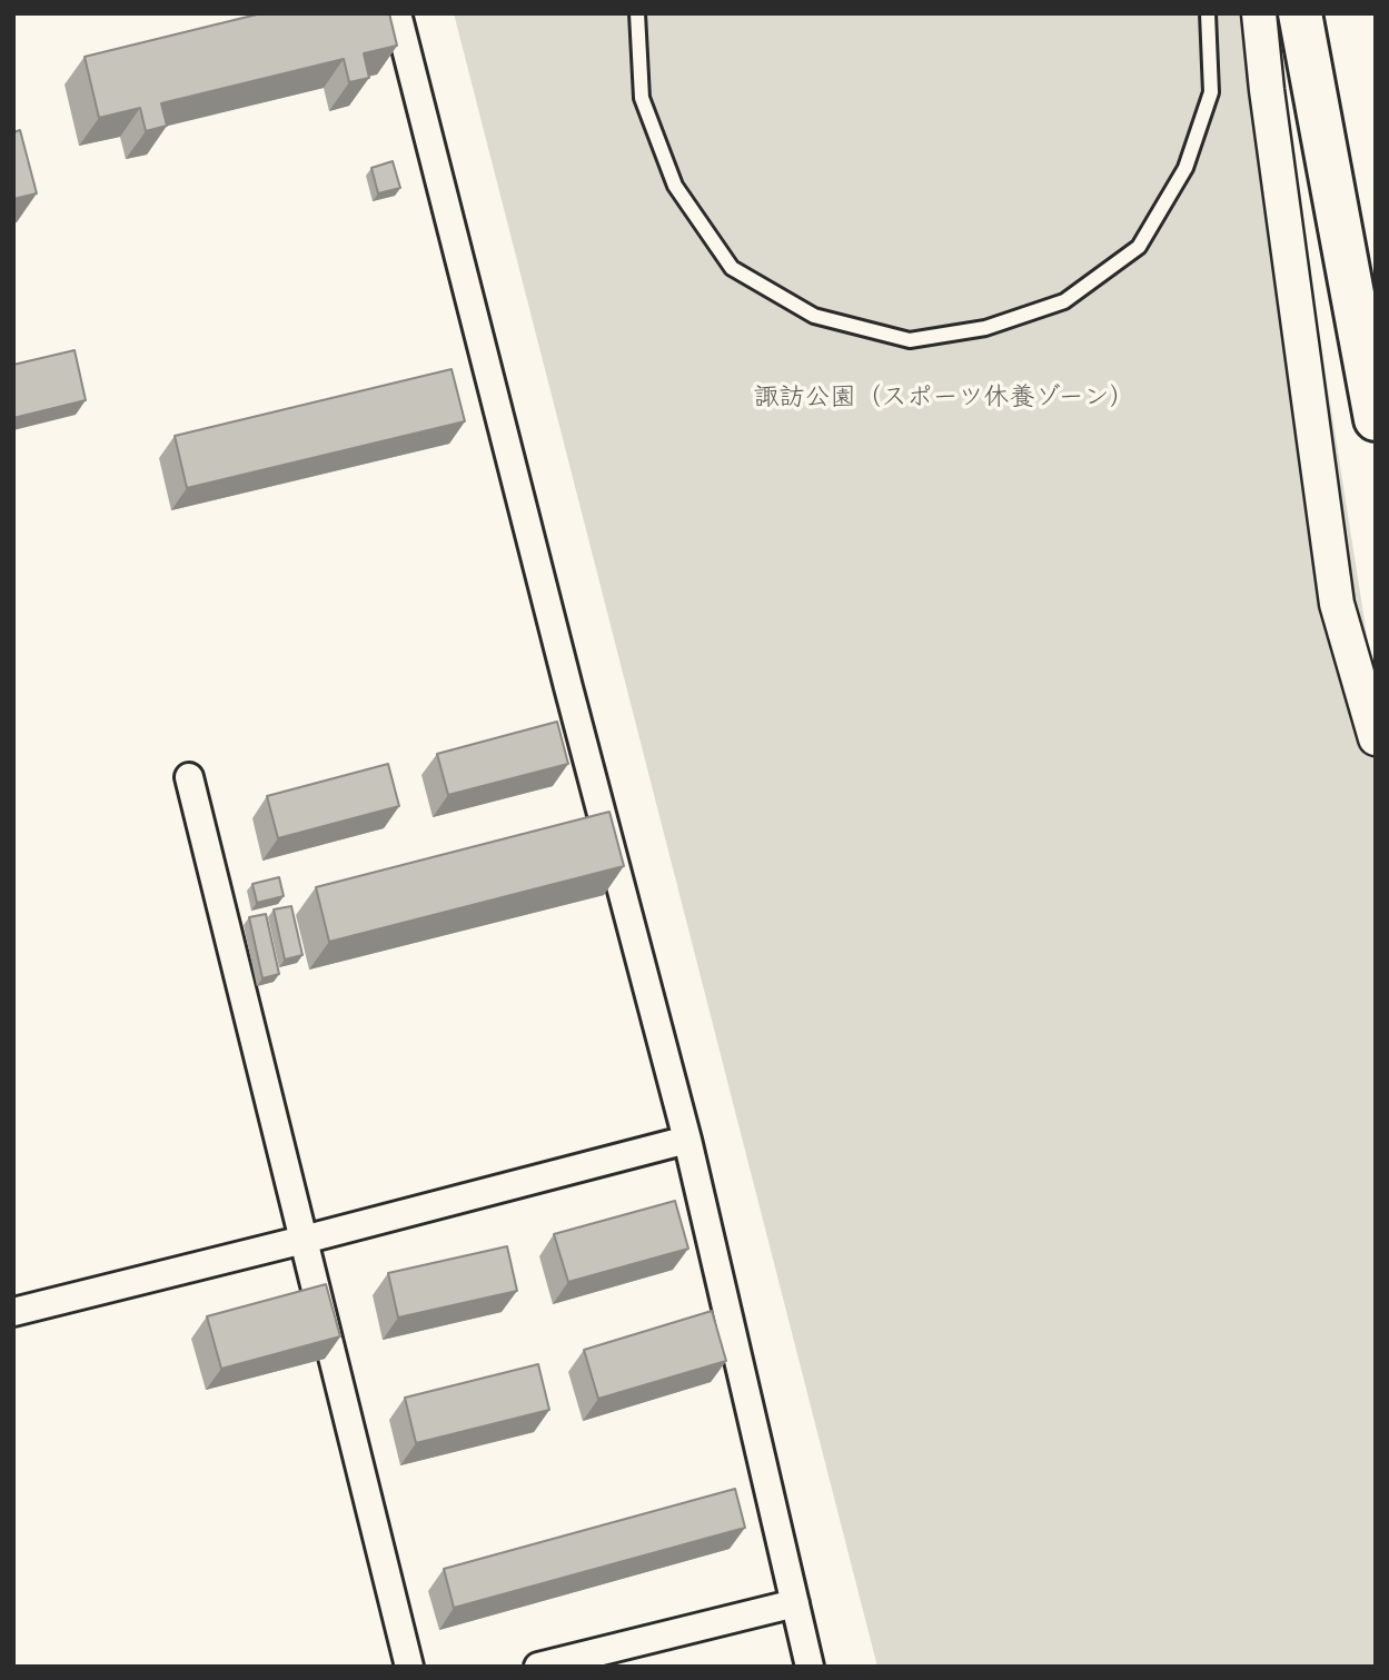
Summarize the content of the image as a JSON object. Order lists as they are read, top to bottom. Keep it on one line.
{"parks":["諏訪公園（スポーツ休養ゾーン）"]}
